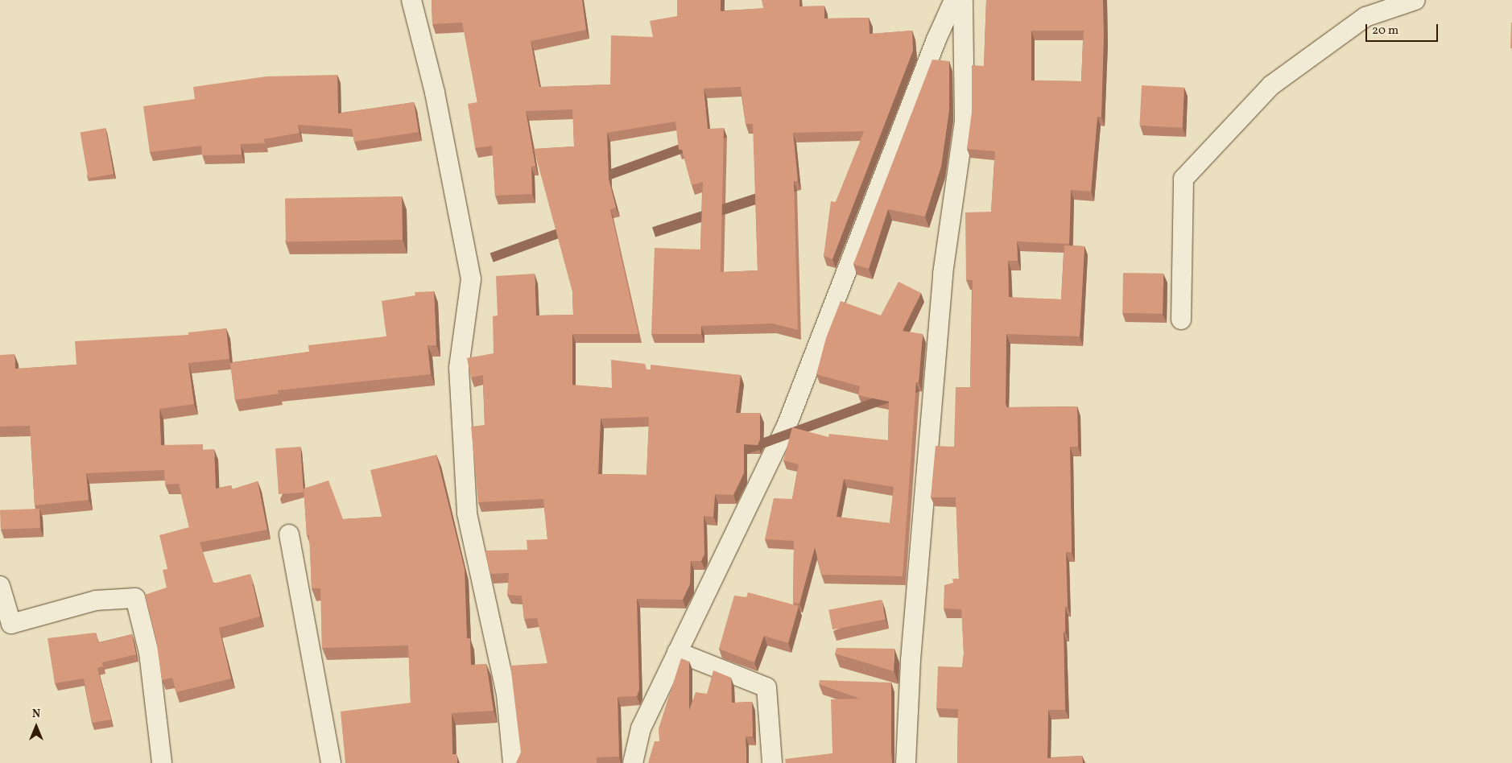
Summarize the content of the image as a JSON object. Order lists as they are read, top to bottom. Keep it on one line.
{"scale_bar":"20 m","north":"top"}
